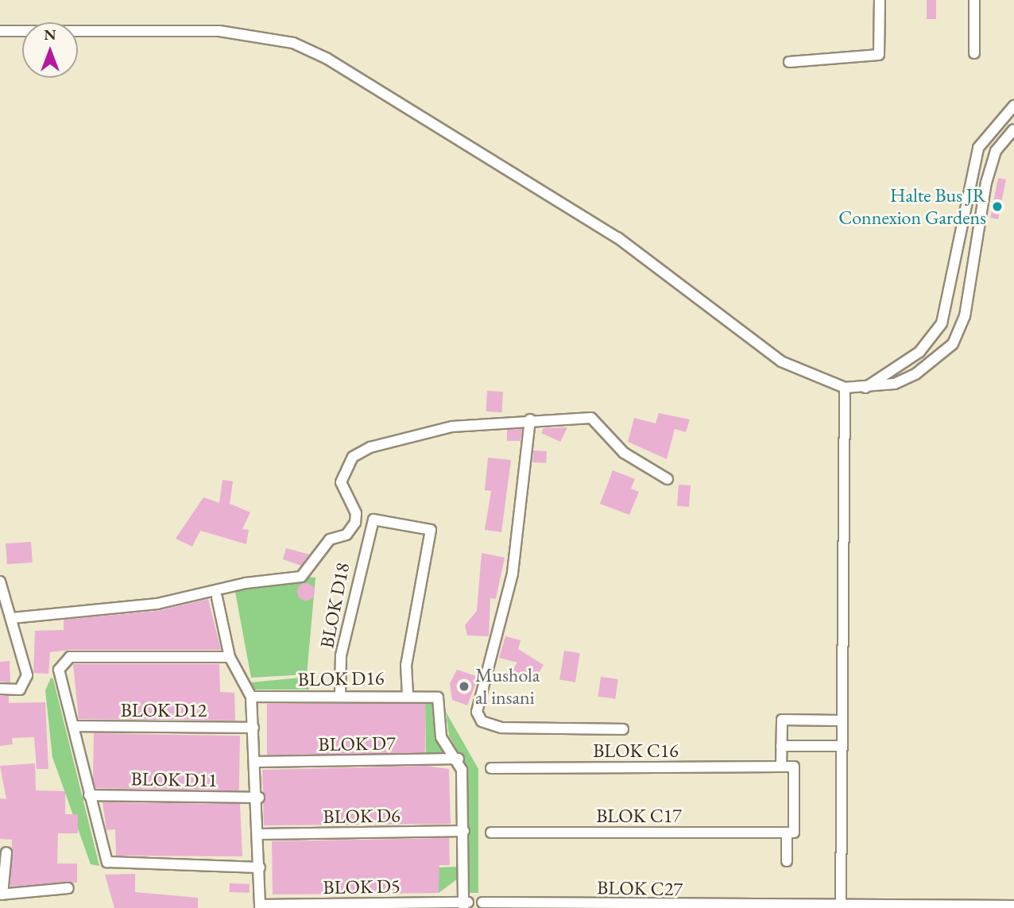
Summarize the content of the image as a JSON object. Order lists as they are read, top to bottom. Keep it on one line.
{"streets":{"street":["BLOK D18","BLOK D16","BLOK D12","BLOK D7","BLOK C16","BLOK D11","BLOK D6","BLOK C17","BLOK D5","BLOK C27"]},"crossings":[["BLOK D18","BLOK D16"],["BLOK D16","BLOK D7"]],"places":["Halte Bus JR Connexion Gardens","Mushola al insani"],"north":"top"}
